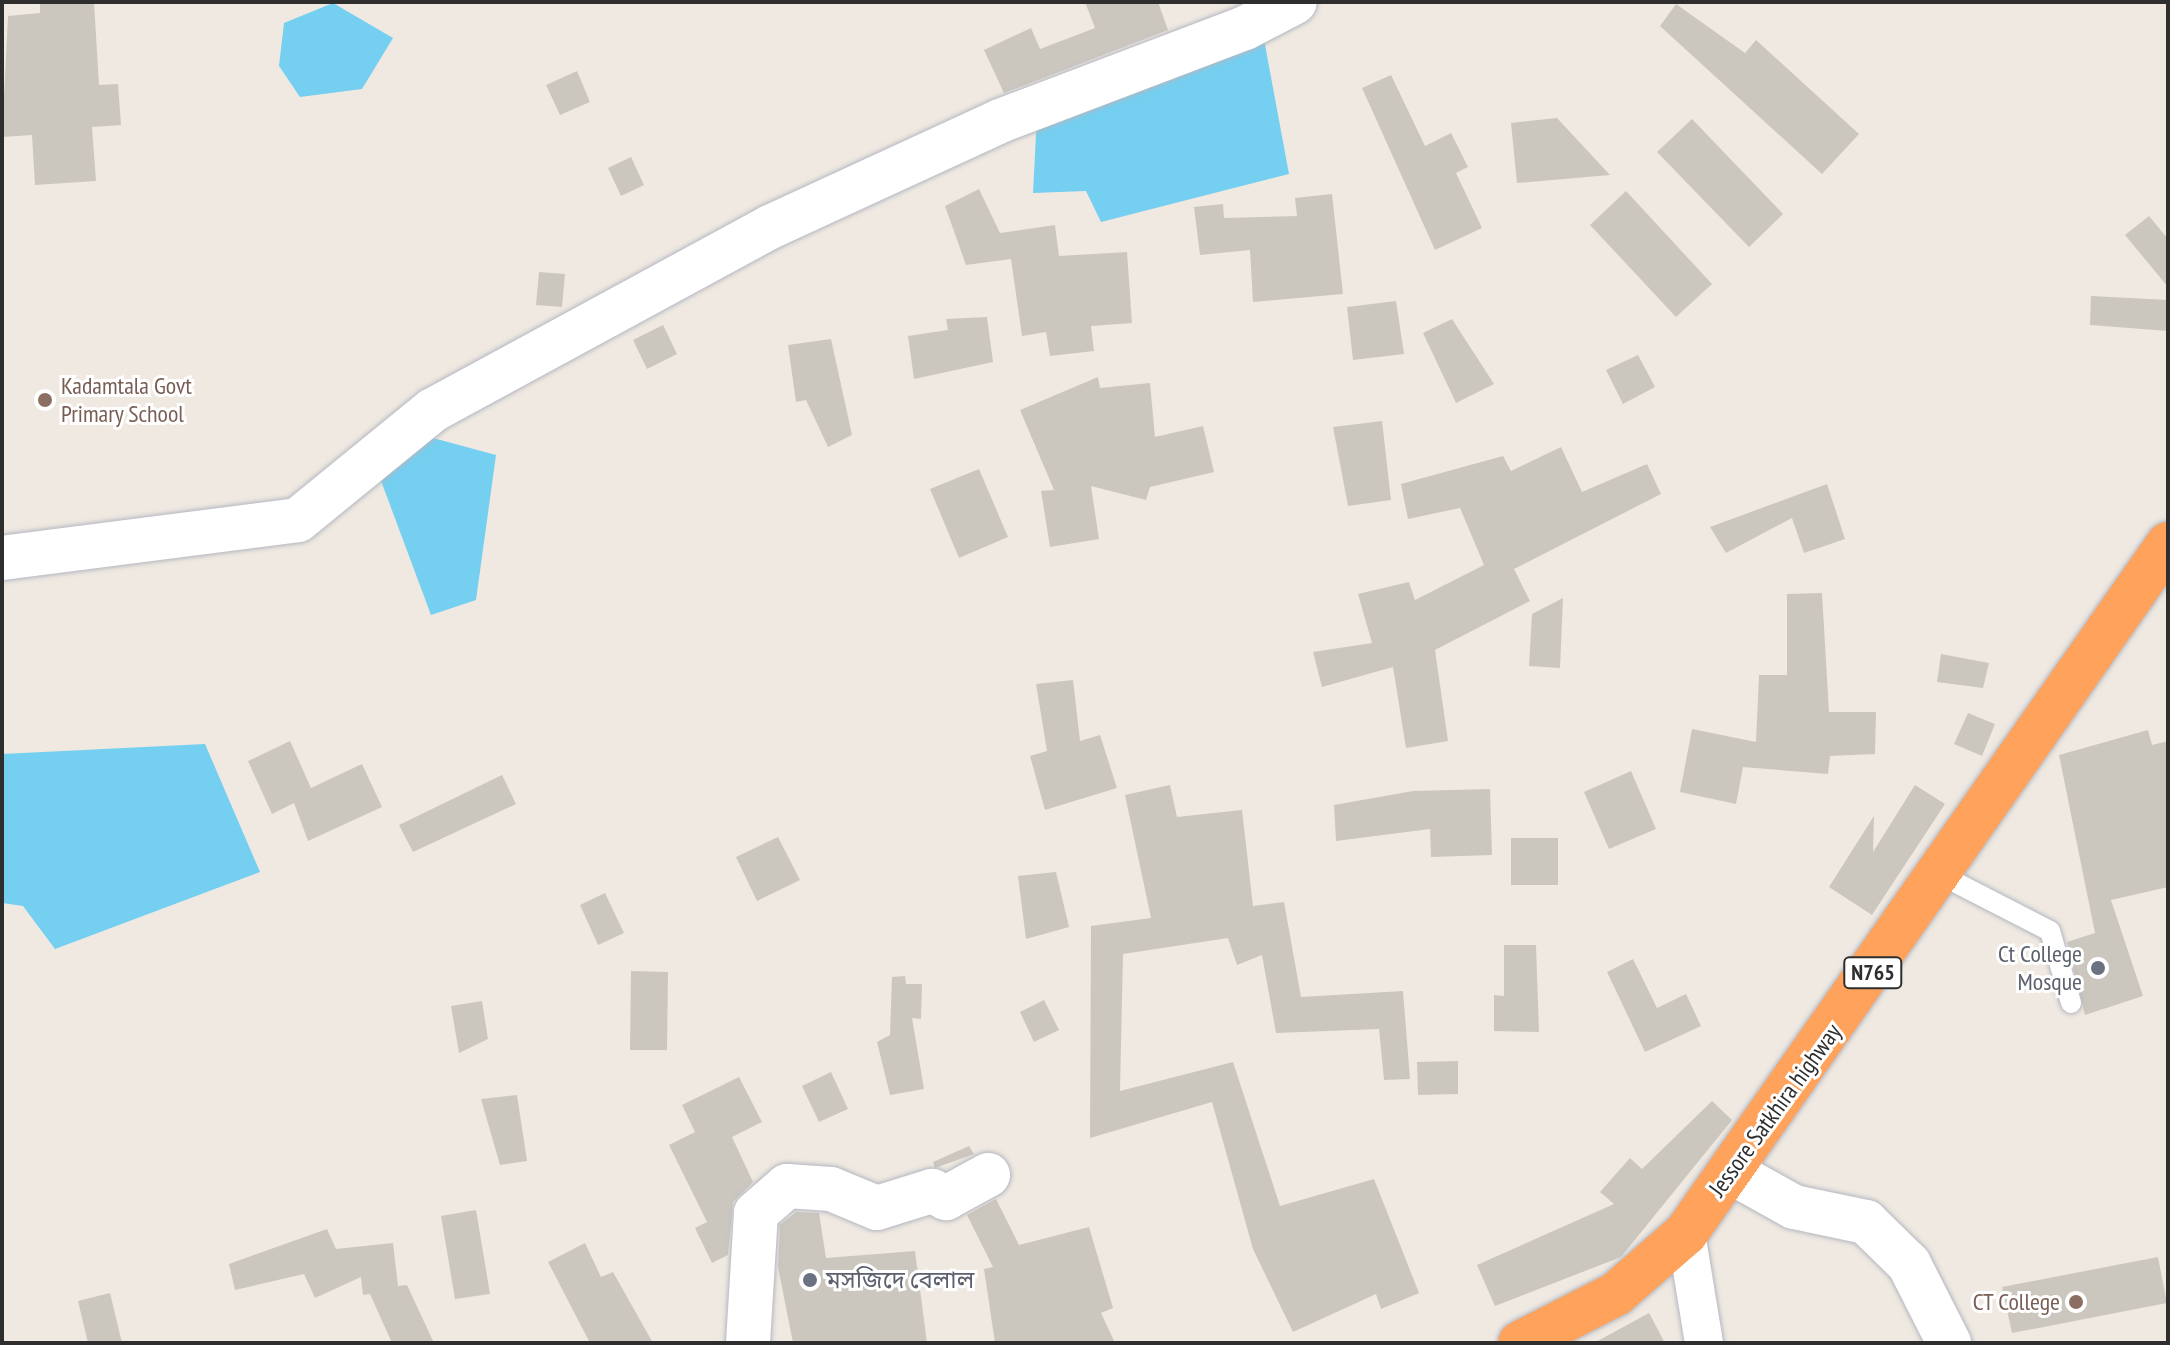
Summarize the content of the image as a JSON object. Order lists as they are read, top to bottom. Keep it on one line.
{"streets":{"highway":["N765","Jessore Satkhira highway"]},"places":["Kadamtala Govt Primary School","Ct College Mosque","মসজিদে বেলাল","CT College"]}
